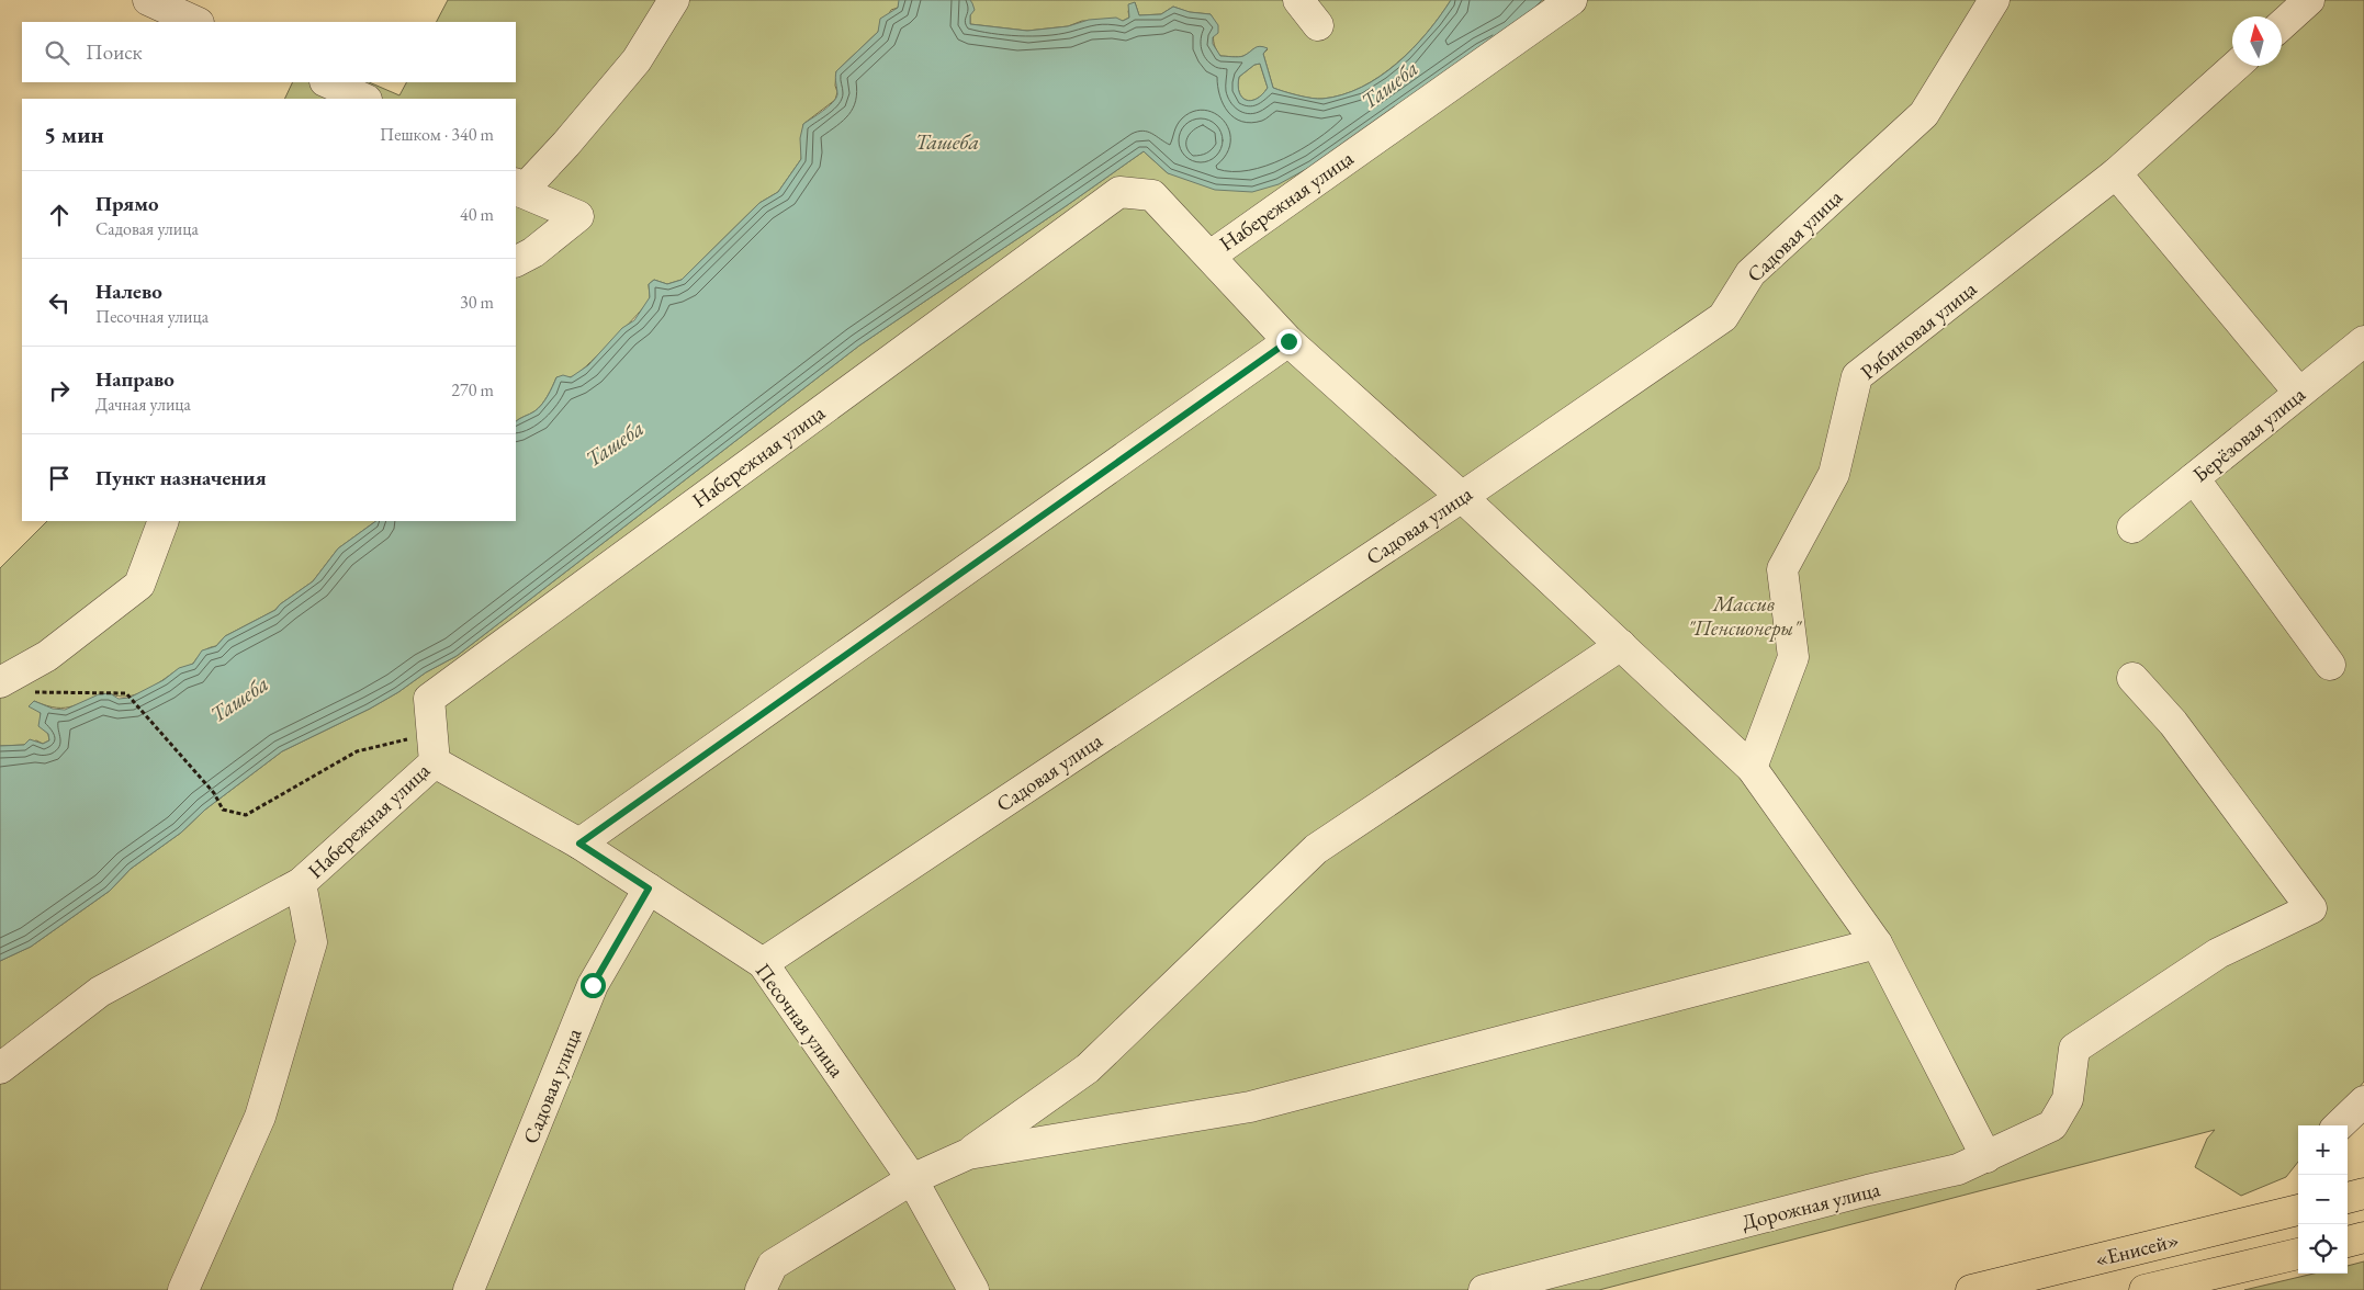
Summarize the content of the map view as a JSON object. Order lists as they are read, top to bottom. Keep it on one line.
{"streets":{"highway":["«Енисей»"],"street":["Набережная улица","Садовая улица","Рябиновая улица","Берёзовая улица","Песочная улица","Дорожная улица"]},"crossings":[["Набережная улица","Песочная улица"],["Садовая улица","Песочная улица"]],"water":["Ташеба"],"parks":["Массив \"Пенсионеры\""],"north":"top","page":{"search":"Поиск","heading":["5 мин","Пешком · 340 m"],"list":[["Прямо","Садовая улица","40 m"],["Налево","Песочная улица","30 m"],["Направо","Дачная улица","270 m"],"Пункт назначения"],"map_buttons":["+","−"]}}
